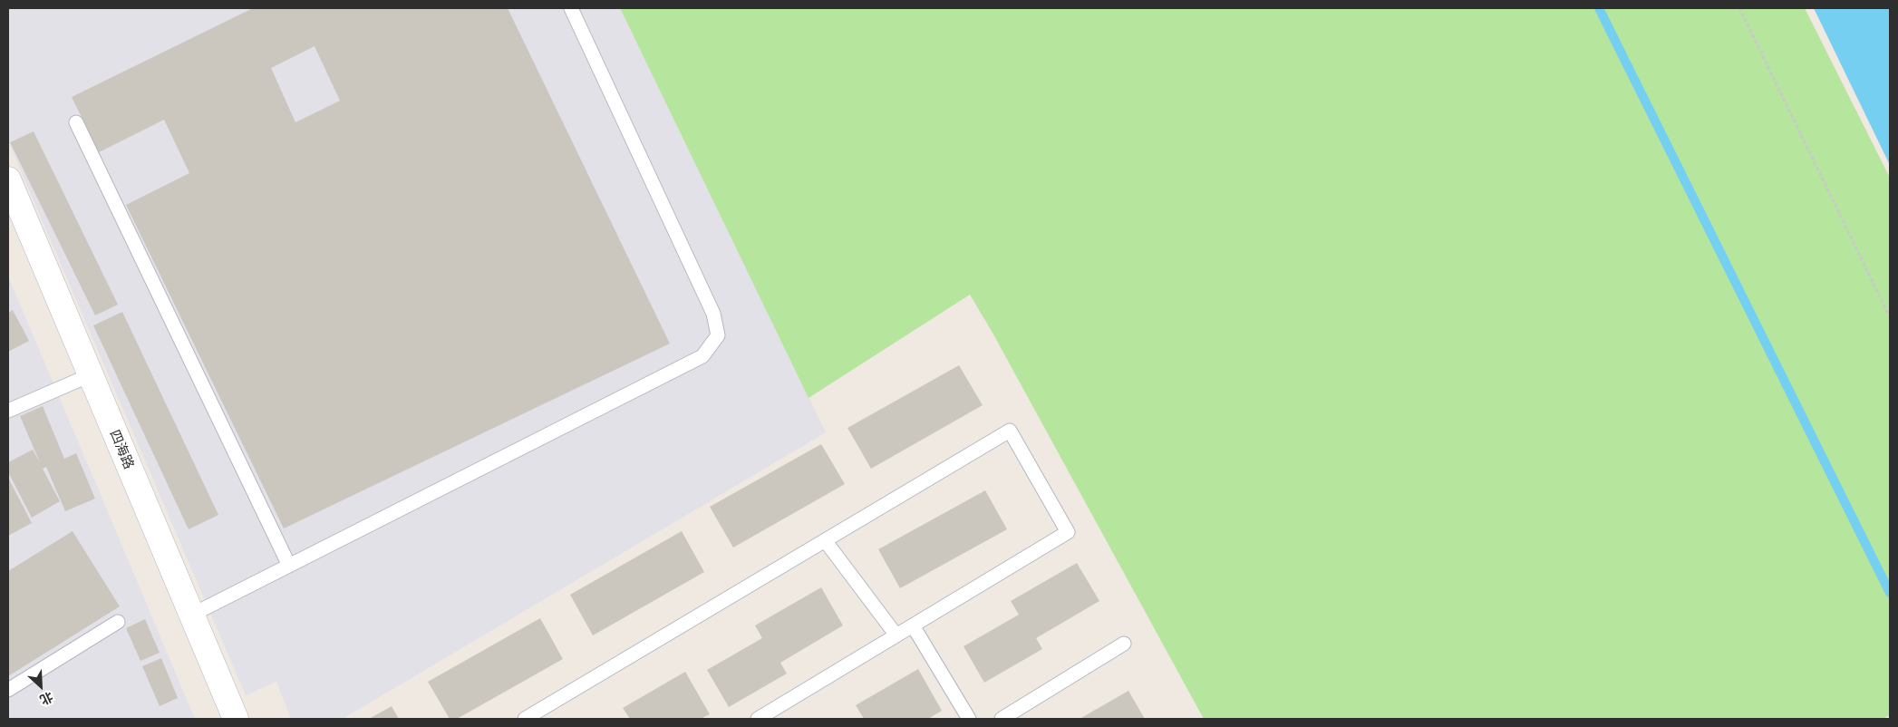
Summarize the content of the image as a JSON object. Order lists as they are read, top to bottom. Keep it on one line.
{"streets":{"street":["四海路"]},"north":"bottom right"}
